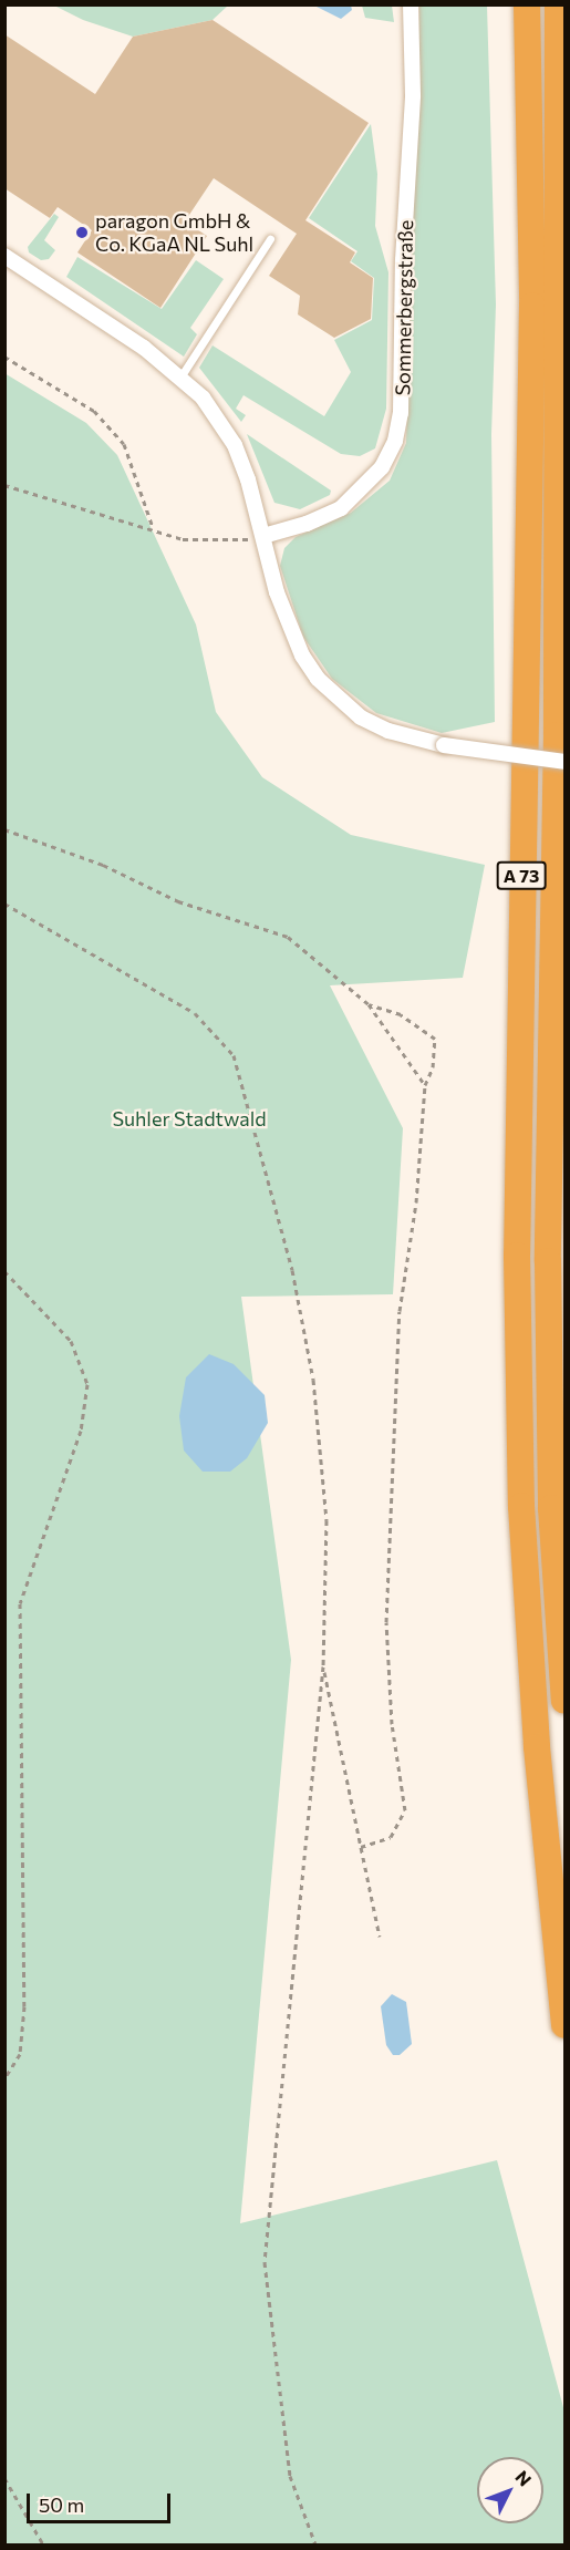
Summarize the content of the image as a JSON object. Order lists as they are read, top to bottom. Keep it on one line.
{"streets":{"highway":["A 73"],"street":["Sommerbergstraße"]},"parks":["Suhler Stadtwald"],"places":["paragon GmbH & Co. KGaA NL Suhl"],"scale_bar":"50 m","north":"top right"}
